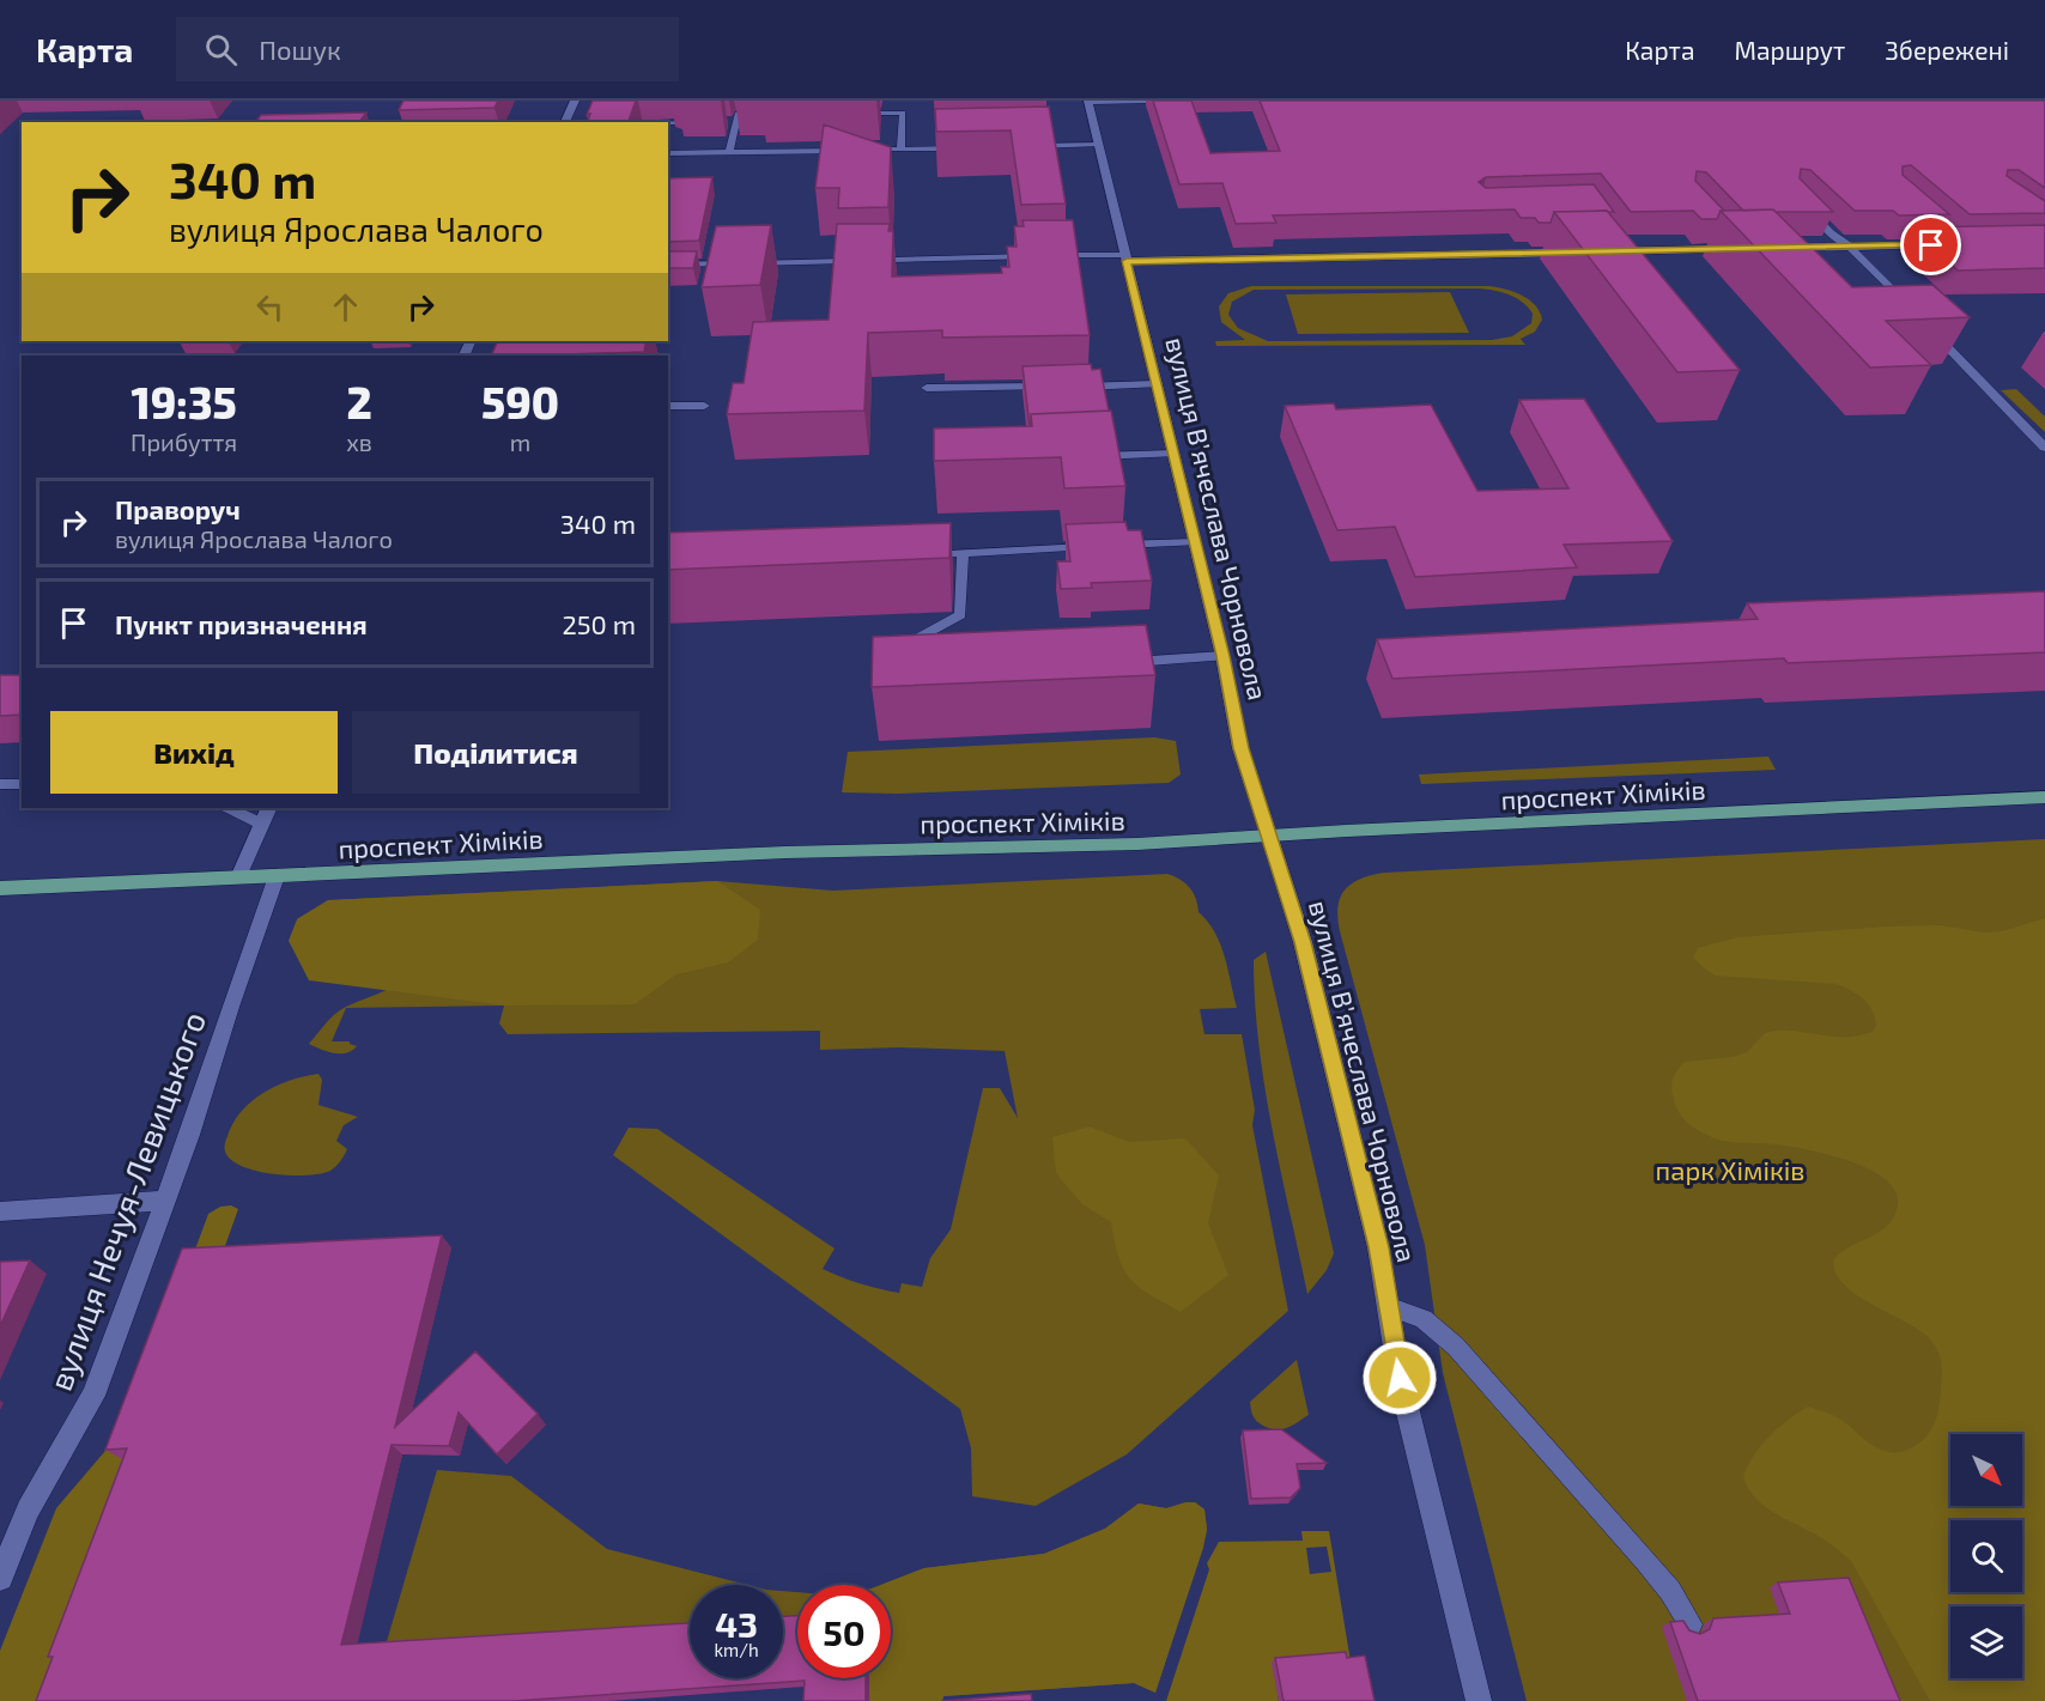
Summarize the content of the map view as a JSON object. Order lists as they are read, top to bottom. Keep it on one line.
{"streets":{"main road":["проспект Хіміків"],"street":["вулиця Вʼячеслава Чорновола","вулиця Нечуя-Левицького"]},"crossings":[["вулиця Вʼячеслава Чорновола","проспект Хіміків"],["проспект Хіміків","вулиця Нечуя-Левицького"]],"parks":["парк Хіміків"],"north":"bottom right","page":{"header":"Карта","search":"Пошук","nav":["Карта","Маршрут","Збережені"],"turn":["340 m","вулиця Ярослава Чалого"],"eta":["19:35","Прибуття","2","хв","590","m"],"list":[{"name":"Праворуч","note":"вулиця Ярослава Чалого","value":"340 m"},{"name":"Пункт призначення","value":"250 m"}],"buttons":["Вихід","Поділитися"],"speed":"43 km/h","limit":"50"}}
